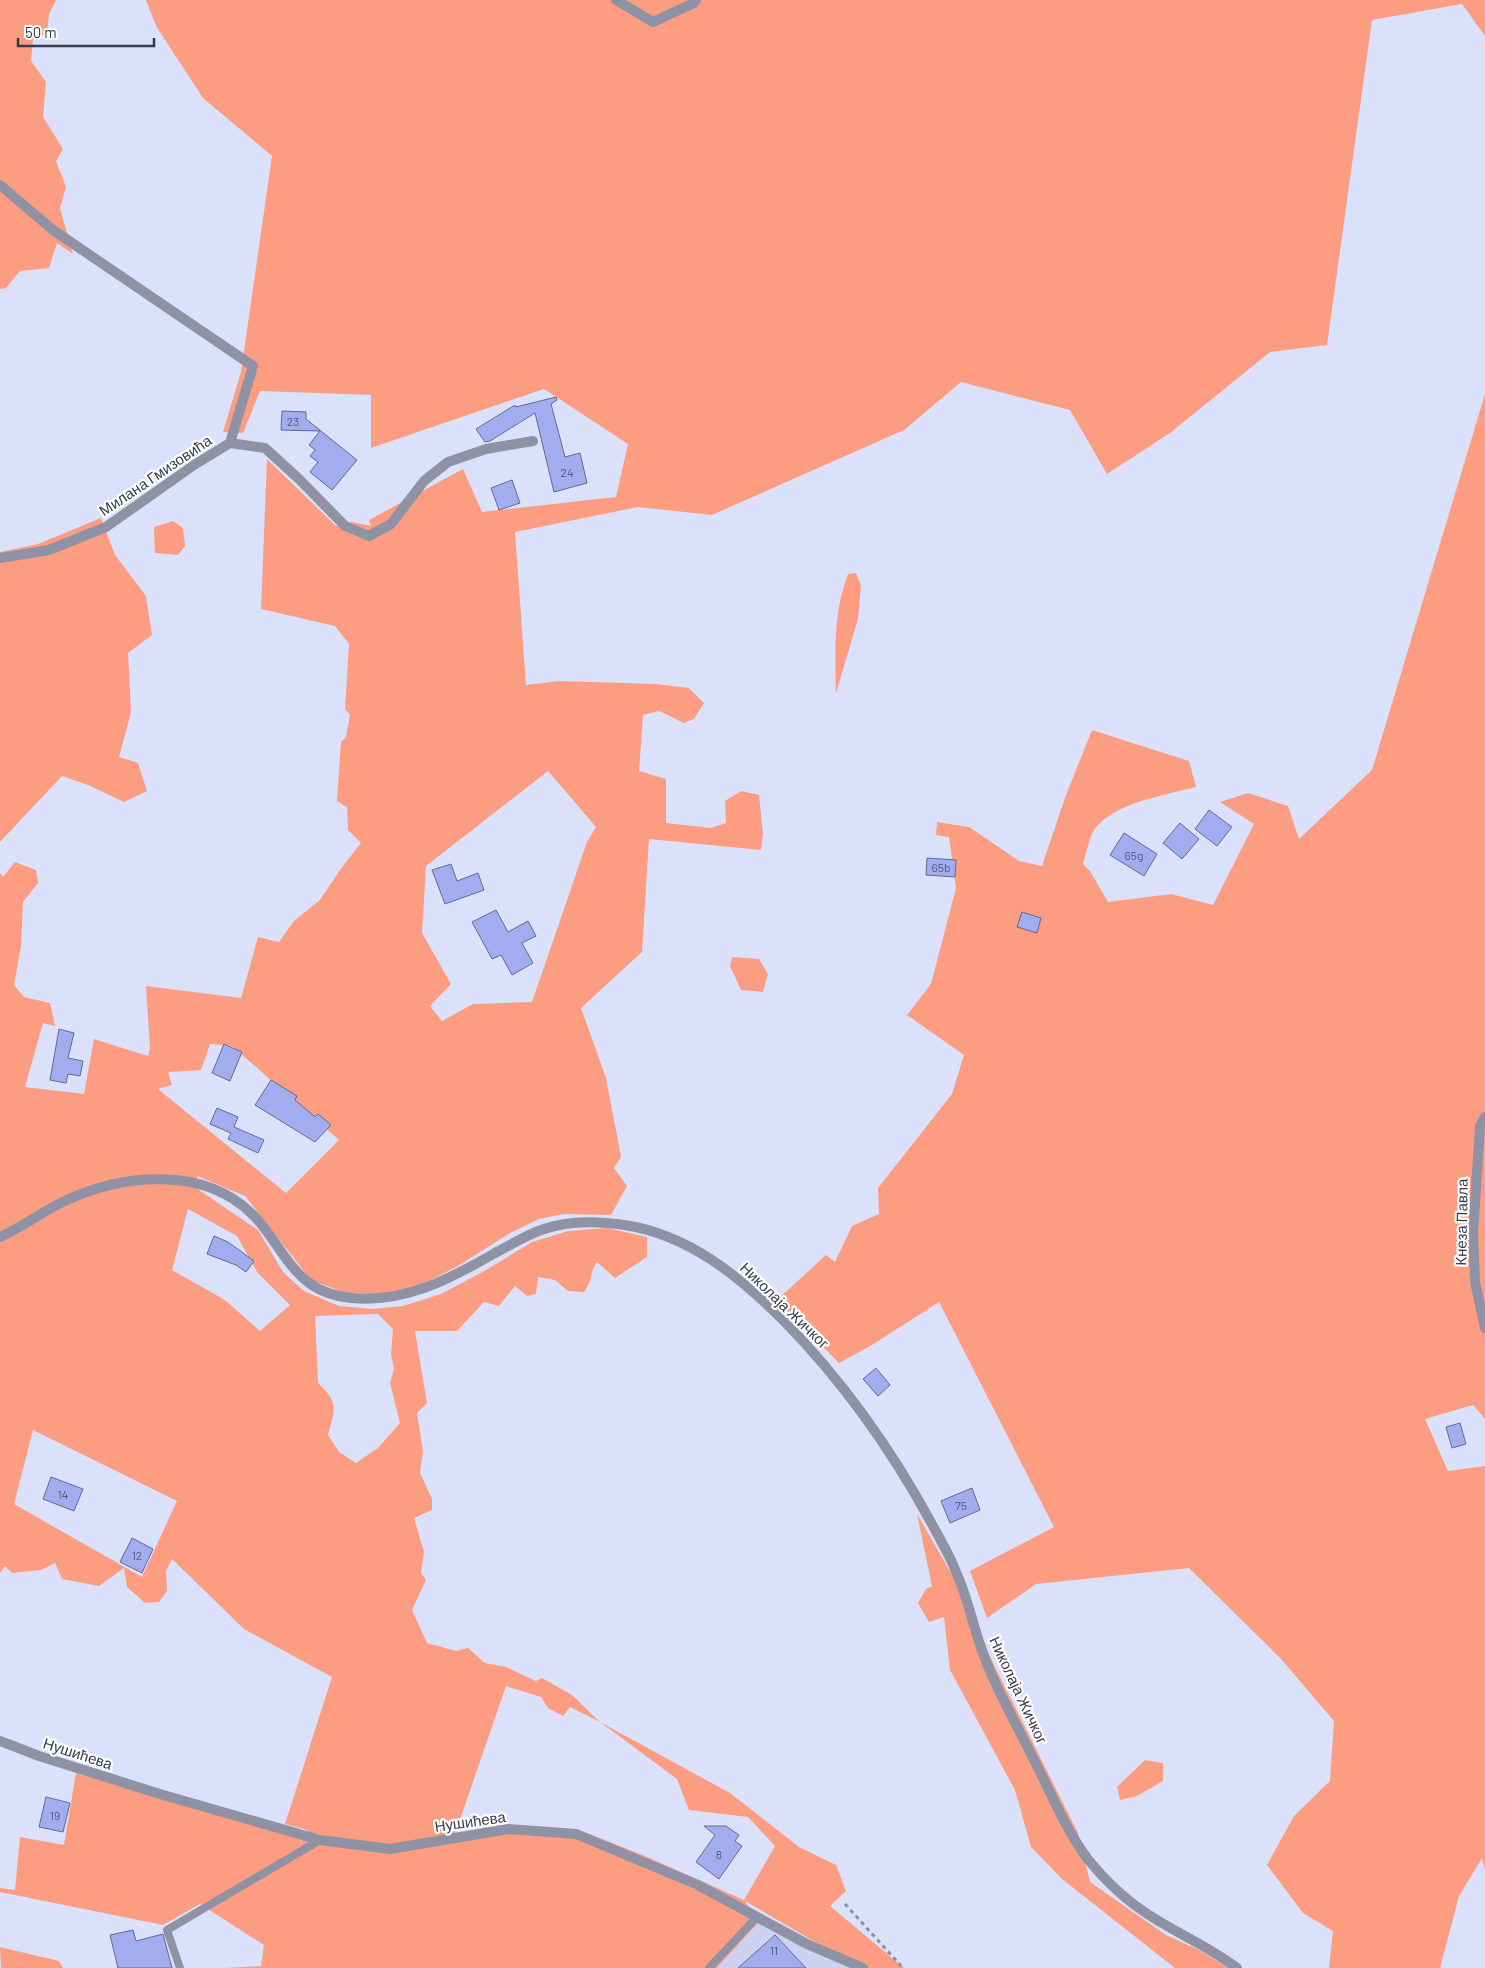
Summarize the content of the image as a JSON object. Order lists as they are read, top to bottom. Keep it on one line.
{"streets":{"street":["Милана Гмизовића","Кнеза Павла","Николаја Жичког","Нушићева"]},"house_numbers":["23","24","65g","65b","14","75","12","19","8","11"],"scale_bar":"50 m"}
